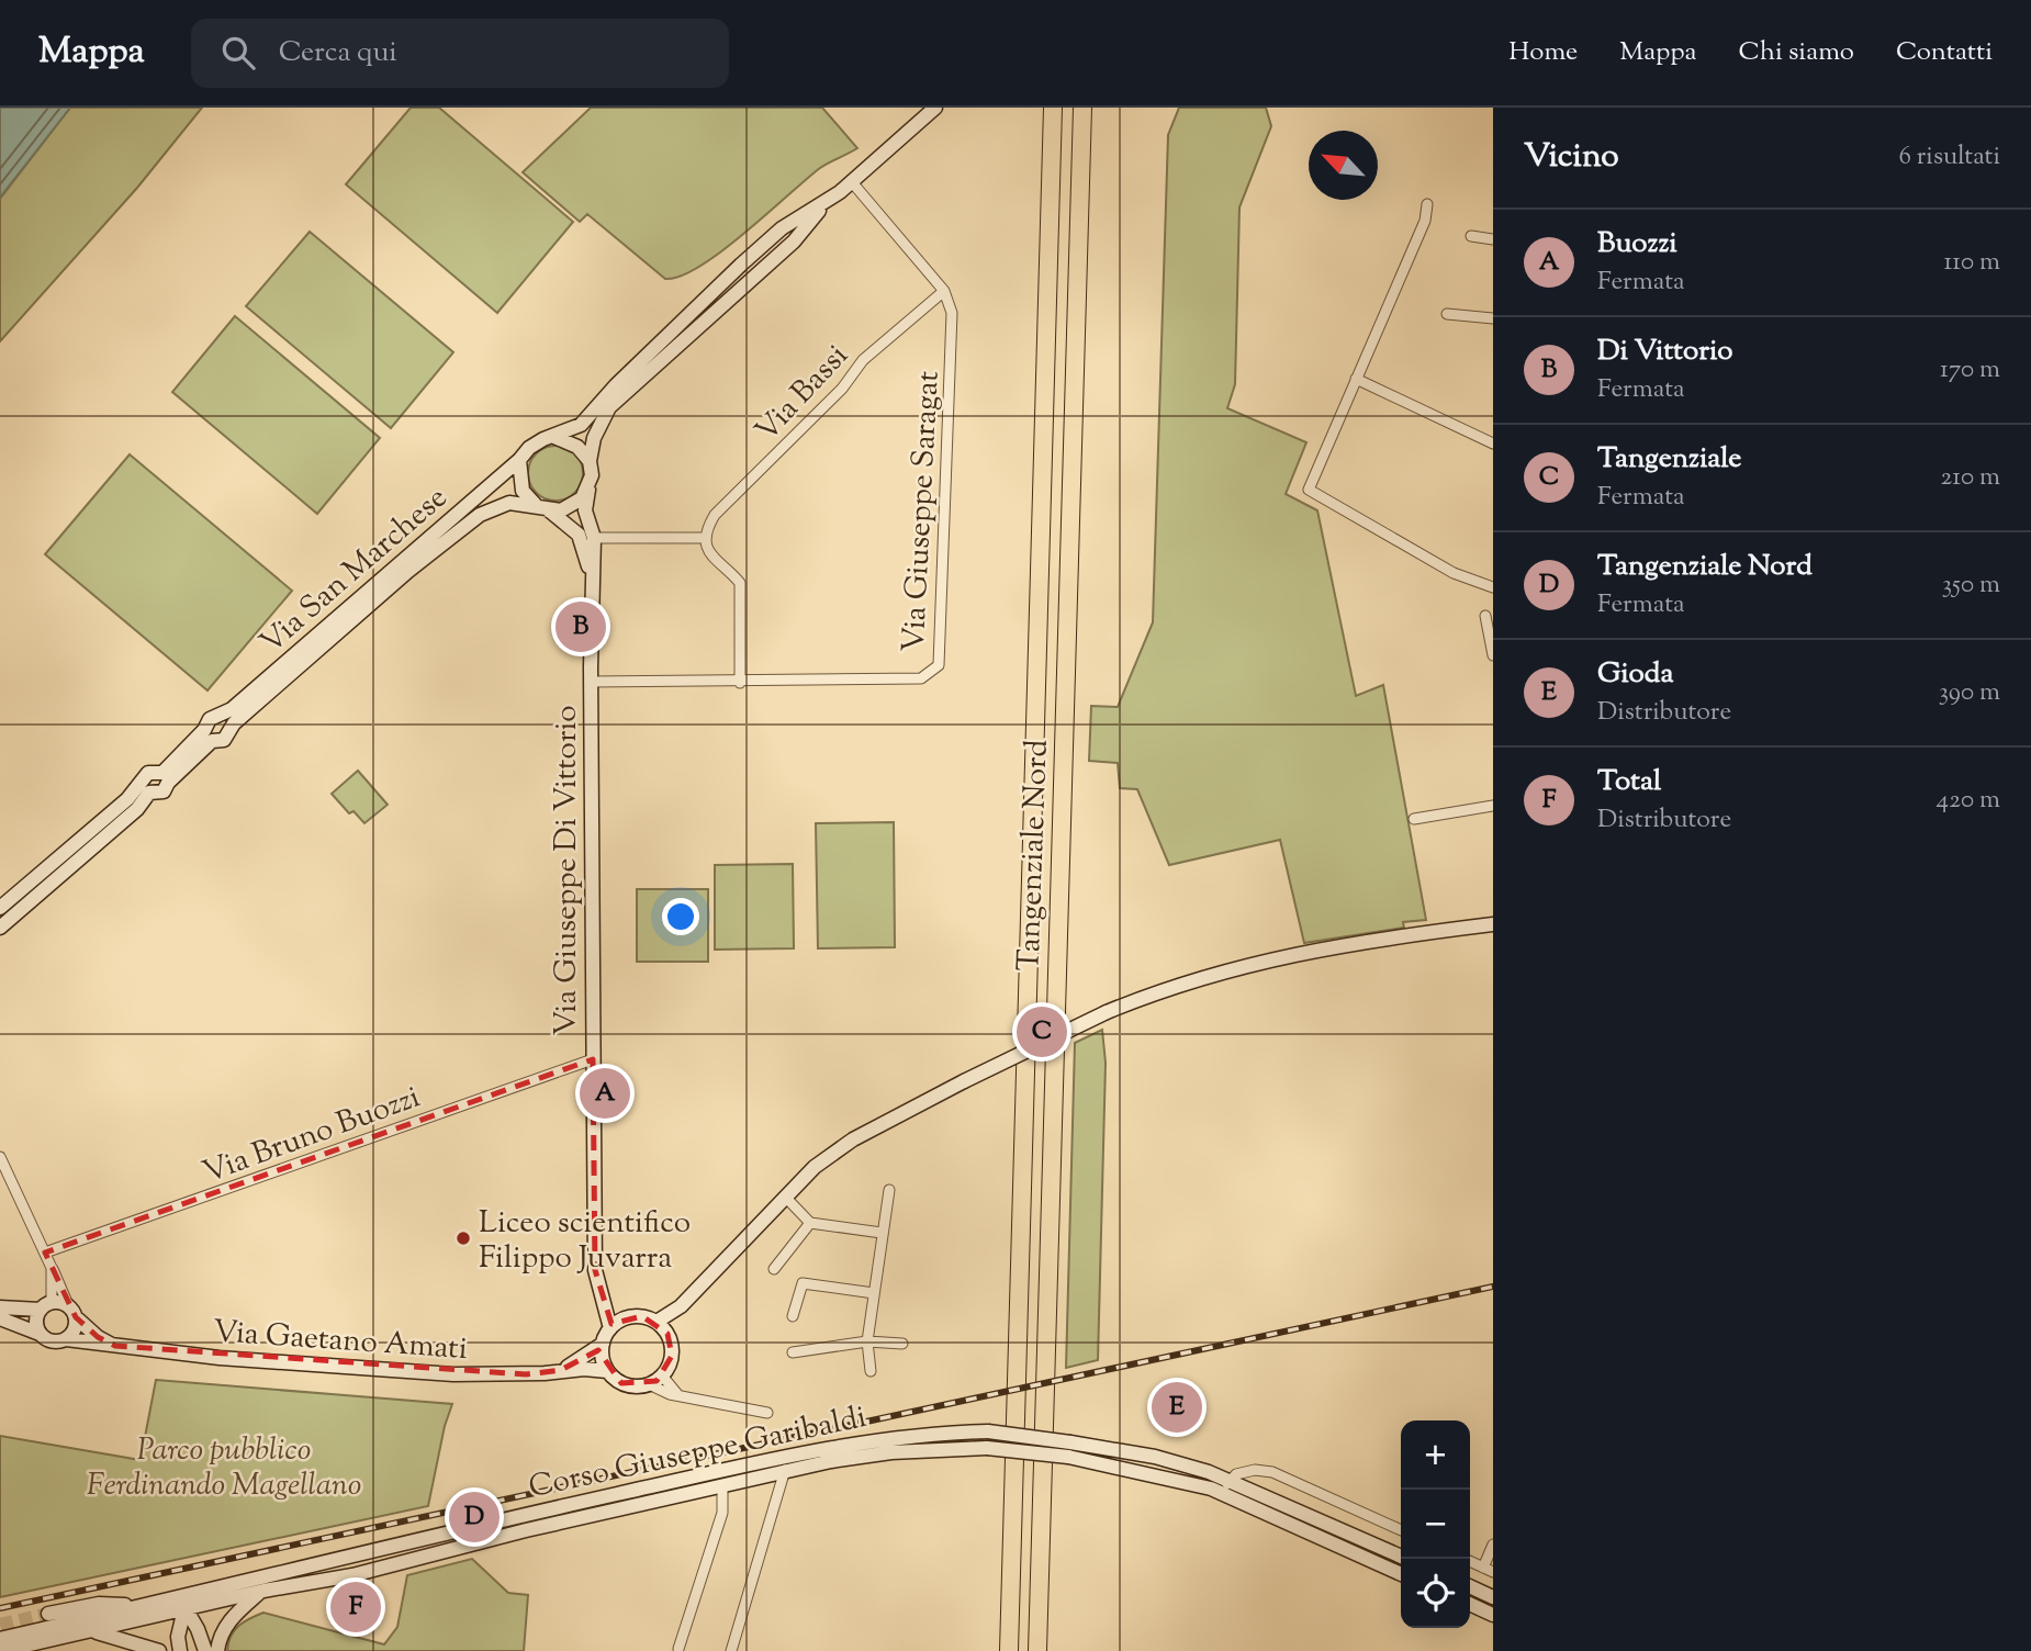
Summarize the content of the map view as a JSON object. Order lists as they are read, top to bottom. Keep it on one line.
{"streets":{"highway":["Tangenziale Nord"],"street":["Via Bassi","Via Giuseppe Saragat","Via San Marchese","Via Giuseppe Di Vittorio","Via Bruno Buozzi","Via Gaetano Amati","Corso Giuseppe Garibaldi"]},"crossings":[["Via Bassi","Via Giuseppe Saragat"],["Via Giuseppe Saragat","Via San Marchese"],["Via Giuseppe Saragat","Via Giuseppe Di Vittorio"],["Via San Marchese","Via Giuseppe Di Vittorio"],["Via Giuseppe Di Vittorio","Via Bruno Buozzi"],["Via Giuseppe Di Vittorio","Via Gaetano Amati"]],"parks":["Parco pubblico Ferdinando Magellano"],"places":["Liceo scientifico Filippo Juvarra"],"north":"top left","page":{"header":"Mappa","search":"Cerca qui","nav":["Home","Mappa","Chi siamo","Contatti"],"heading":["Vicino","6 risultati"],"list":[{"mark":"A","name":"Buozzi","note":"Fermata","value":"110 m"},{"mark":"B","name":"Di Vittorio","note":"Fermata","value":"170 m"},{"mark":"C","name":"Tangenziale","note":"Fermata","value":"210 m"},{"mark":"D","name":"Tangenziale Nord","note":"Fermata","value":"350 m"},{"mark":"E","name":"Gioda","note":"Distributore","value":"390 m"},{"mark":"F","name":"Total","note":"Distributore","value":"420 m"}],"pins":["B","C","A","E","D","F"],"map_buttons":["+","−"]}}
